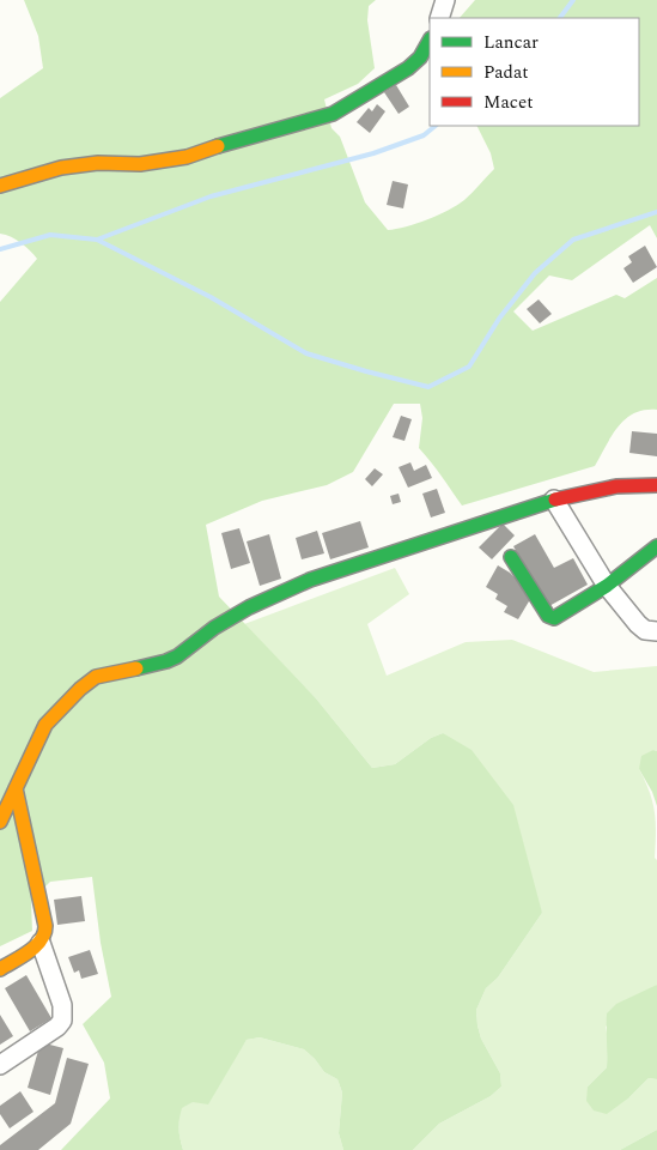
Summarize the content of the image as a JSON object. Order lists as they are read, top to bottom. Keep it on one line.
{"legend":["Lancar","Padat","Macet"]}
